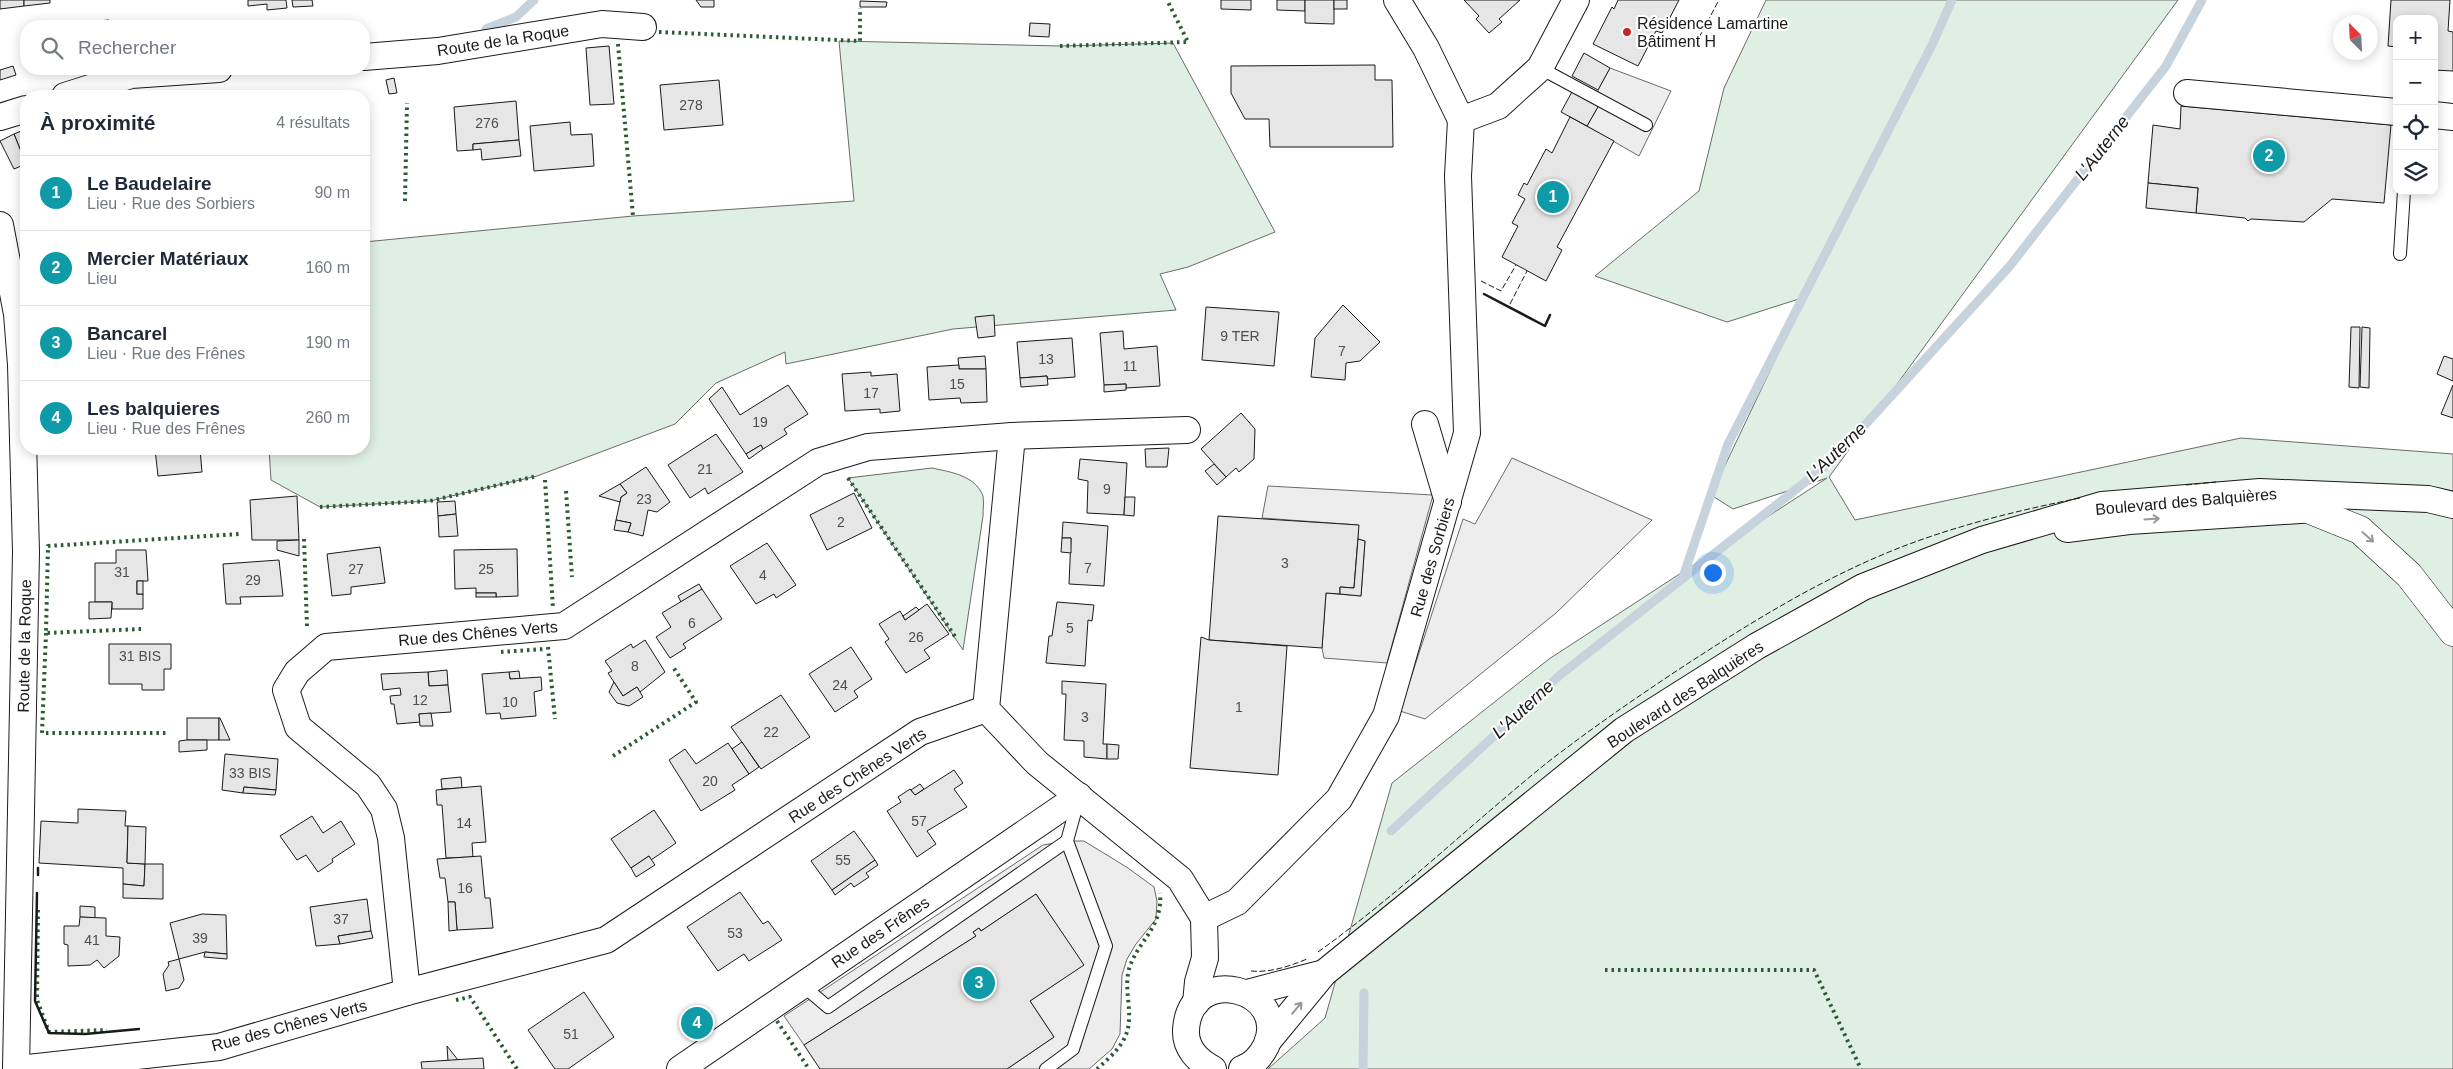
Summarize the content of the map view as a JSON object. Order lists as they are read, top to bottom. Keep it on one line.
{"streets":{"street":["Route de la Roque","Boulevard des Balquières","Rue des Sorbiers","Rue des Chênes Verts","Rue des Frênes"]},"water":["L'Auterne"],"places":["Résidence Lamartine Bâtiment H"],"house_numbers":["278","276","9 TER","7","13","11","15","17","19","21","9","23","2","3","7","27","25","31","4","29","6","5","26","31 BIS","8","24","12","10","1","3","22","33 BIS","20","57","14","55","16","37","53","39","41","51"],"north":"top left","page":{"map_buttons":["+","−"],"search":"Rechercher","heading":["À proximité","4 résultats"],"pins":["2","1","3","4"],"list":[{"mark":"1","name":"Le Baudelaire","note":"Lieu · Rue des Sorbiers","value":"90 m"},{"mark":"2","name":"Mercier Matériaux","note":"Lieu","value":"160 m"},{"mark":"3","name":"Bancarel","note":"Lieu · Rue des Frênes","value":"190 m"},{"mark":"4","name":"Les balquieres","note":"Lieu · Rue des Frênes","value":"260 m"}]}}
